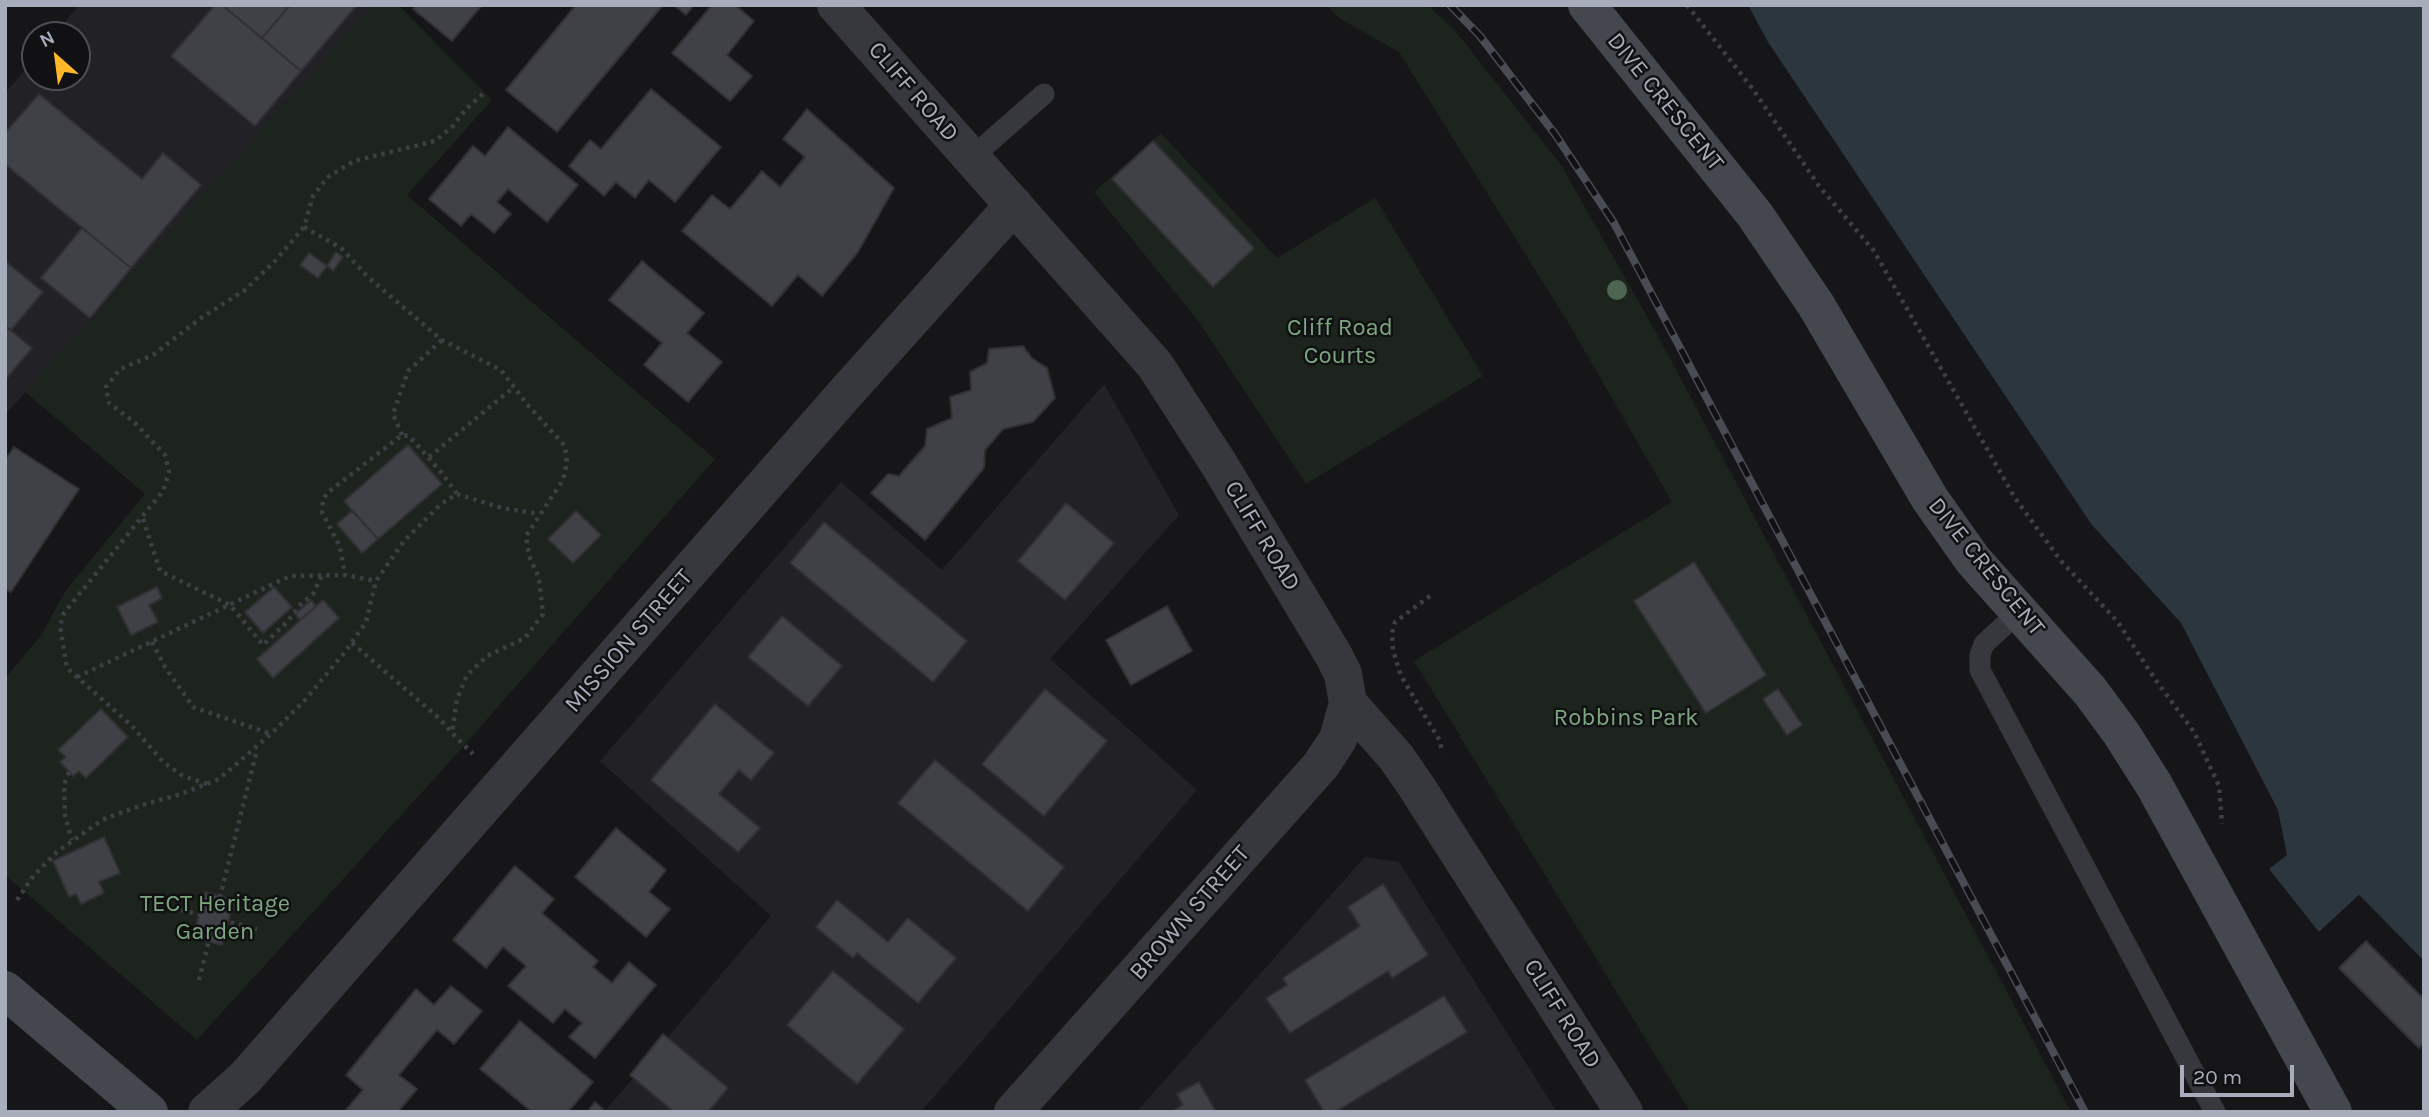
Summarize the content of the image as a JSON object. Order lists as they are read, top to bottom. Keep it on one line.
{"streets":{"main road":["DIVE CRESCENT"],"street":["CLIFF ROAD","MISSION STREET","BROWN STREET"]},"crossings":[["CLIFF ROAD","MISSION STREET"],["CLIFF ROAD","BROWN STREET"]],"parks":["Cliff Road Courts","Robbins Park","TECT Heritage Garden"],"scale_bar":"20 m","north":"top left"}
